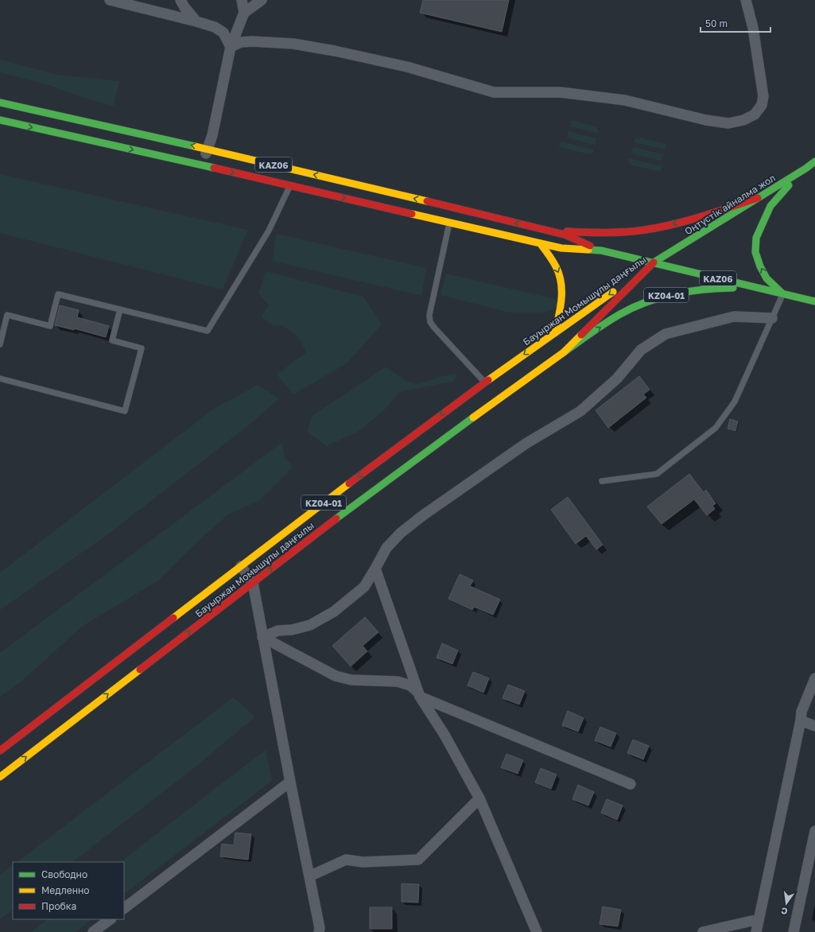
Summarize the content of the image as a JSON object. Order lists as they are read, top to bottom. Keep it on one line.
{"streets":{"main road":["KАZ06","Оңтүстік айналма жол","KZ04-01","Бауыржан Момышұлы даңғылы"]},"crossings":[["KАZ06","Оңтүстік айналма жол"],["KАZ06","KZ04-01"],["KАZ06","Бауыржан Момышұлы даңғылы"],["Оңтүстік айналма жол","Бауыржан Момышұлы даңғылы"],["KZ04-01","Бауыржан Момышұлы даңғылы"]],"legend":["Свободно","Медленно","Пробка"],"scale_bar":"50 m","north":"bottom"}
